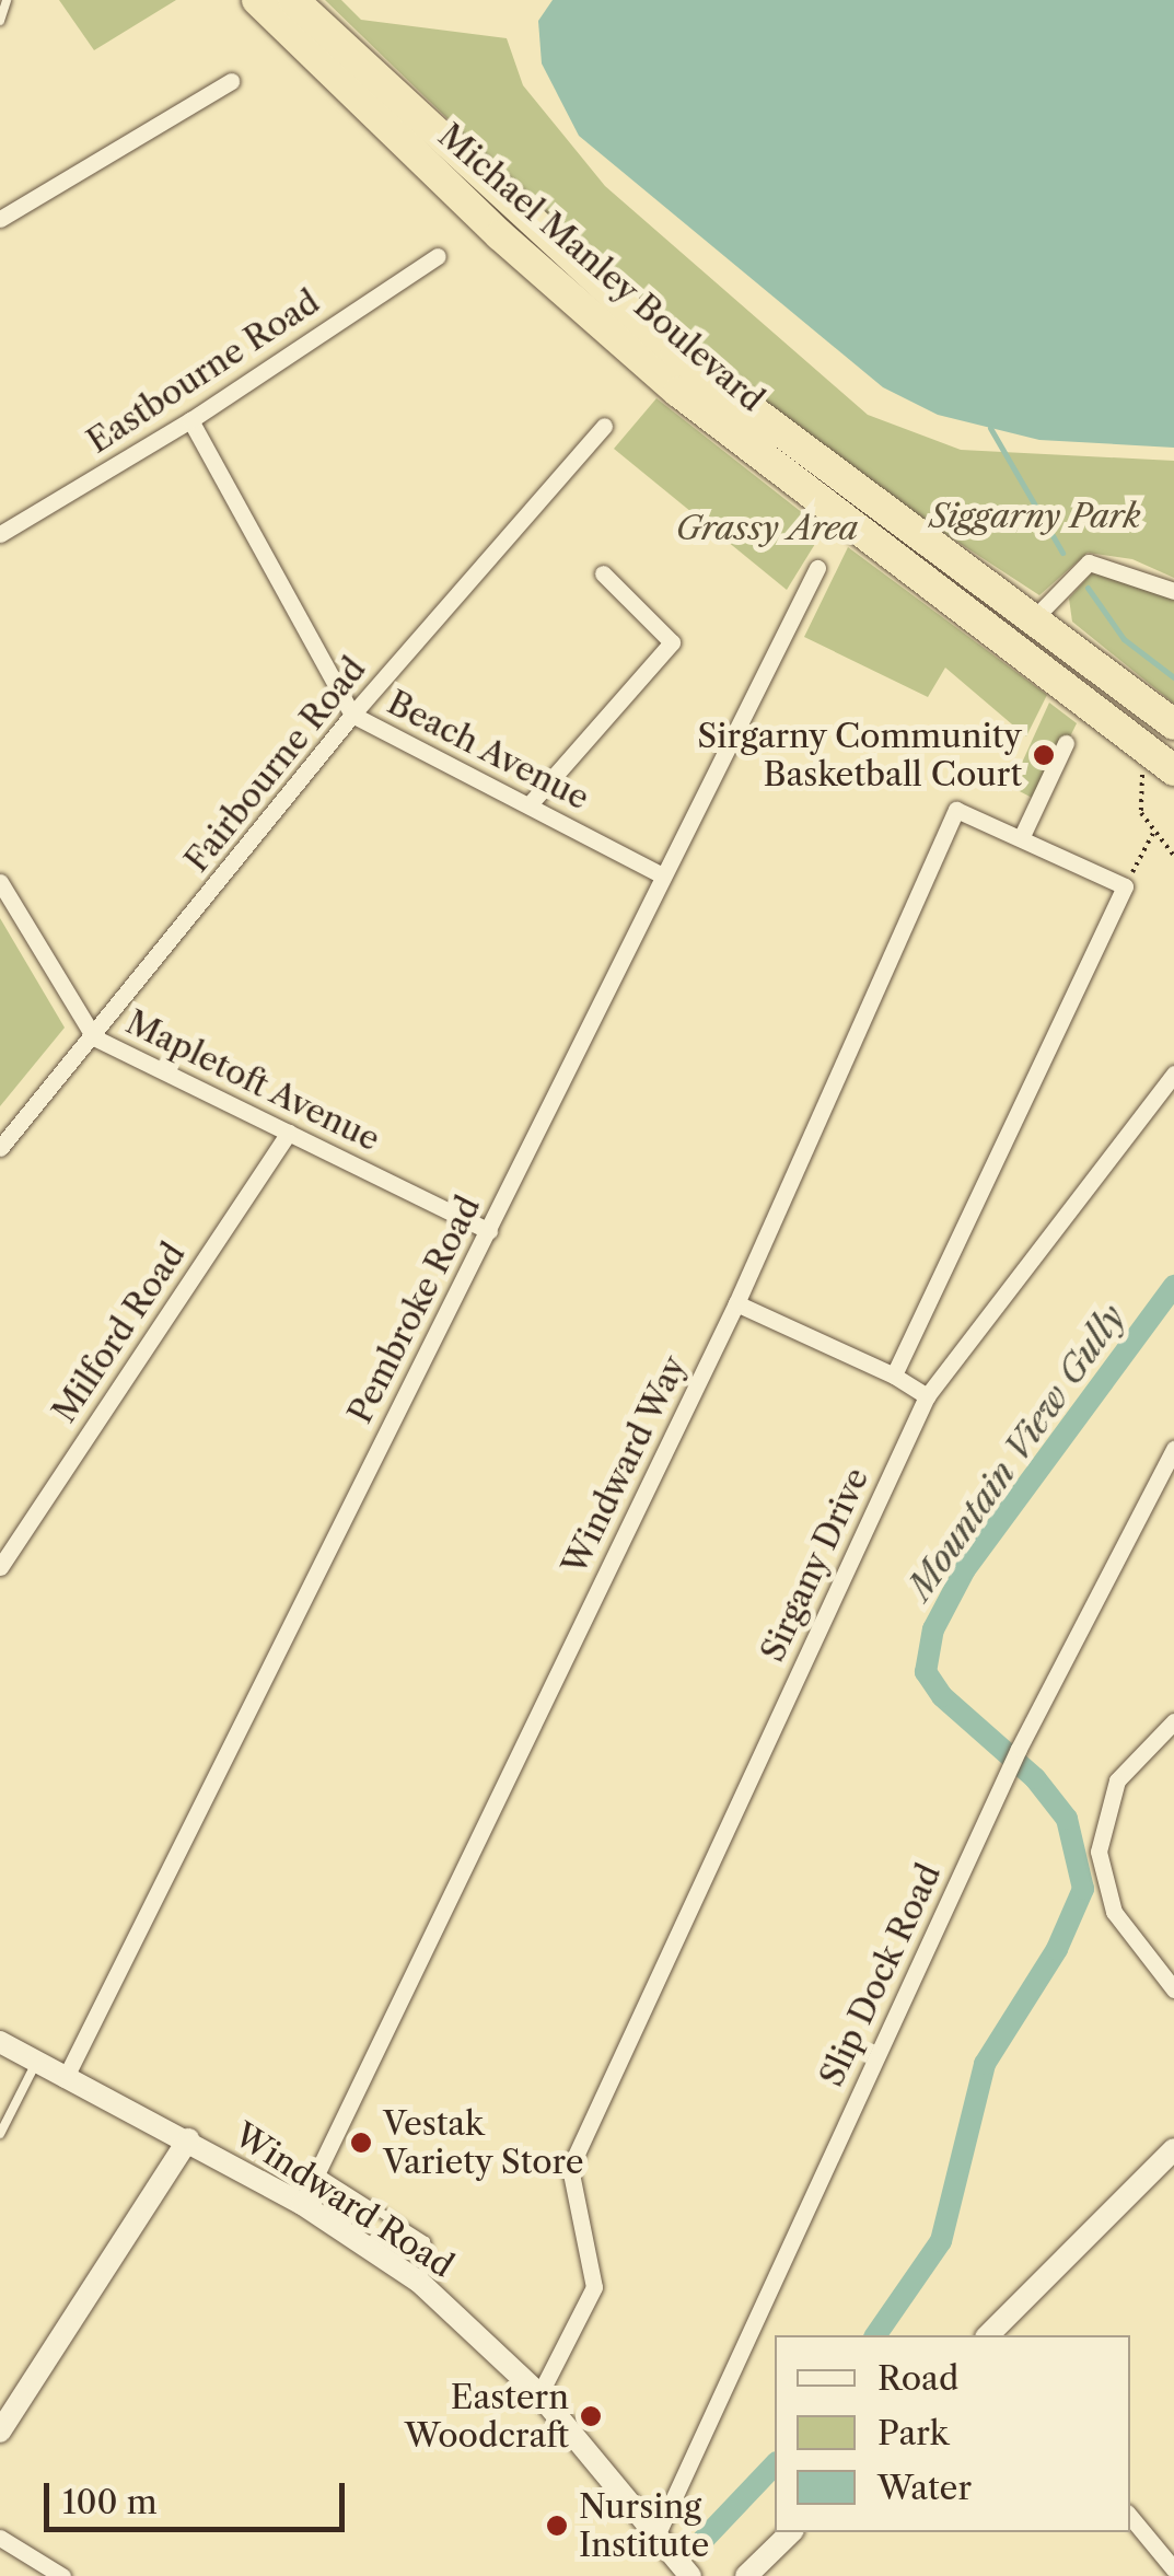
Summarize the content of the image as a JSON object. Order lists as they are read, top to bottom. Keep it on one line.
{"streets":{"highway":["Michael Manley Boulevard"],"main road":["Windward Road"],"street":["Eastbourne Road","Beach Avenue","Fairbourne Road","Mapletoft Avenue","Pembroke Road","Milford Road","Windward Way","Sirgany Drive","Slip Dock Road"]},"crossings":[["Eastbourne Road","Beach Avenue"],["Beach Avenue","Fairbourne Road"],["Beach Avenue","Pembroke Road"],["Fairbourne Road","Mapletoft Avenue"],["Mapletoft Avenue","Pembroke Road"],["Mapletoft Avenue","Milford Road"],["Pembroke Road","Windward Road"],["Windward Way","Windward Road"],["Sirgany Drive","Windward Road"],["Slip Dock Road","Windward Road"]],"water":["Mountain View Gully"],"parks":["Siggarny Park","Grassy Area"],"places":["Sirgarny Community Basketball Court","Vestak Variety Store","Eastern Woodcraft","Nursing Institute"],"legend":["Road","Park","Water"],"scale_bar":"100 m"}
